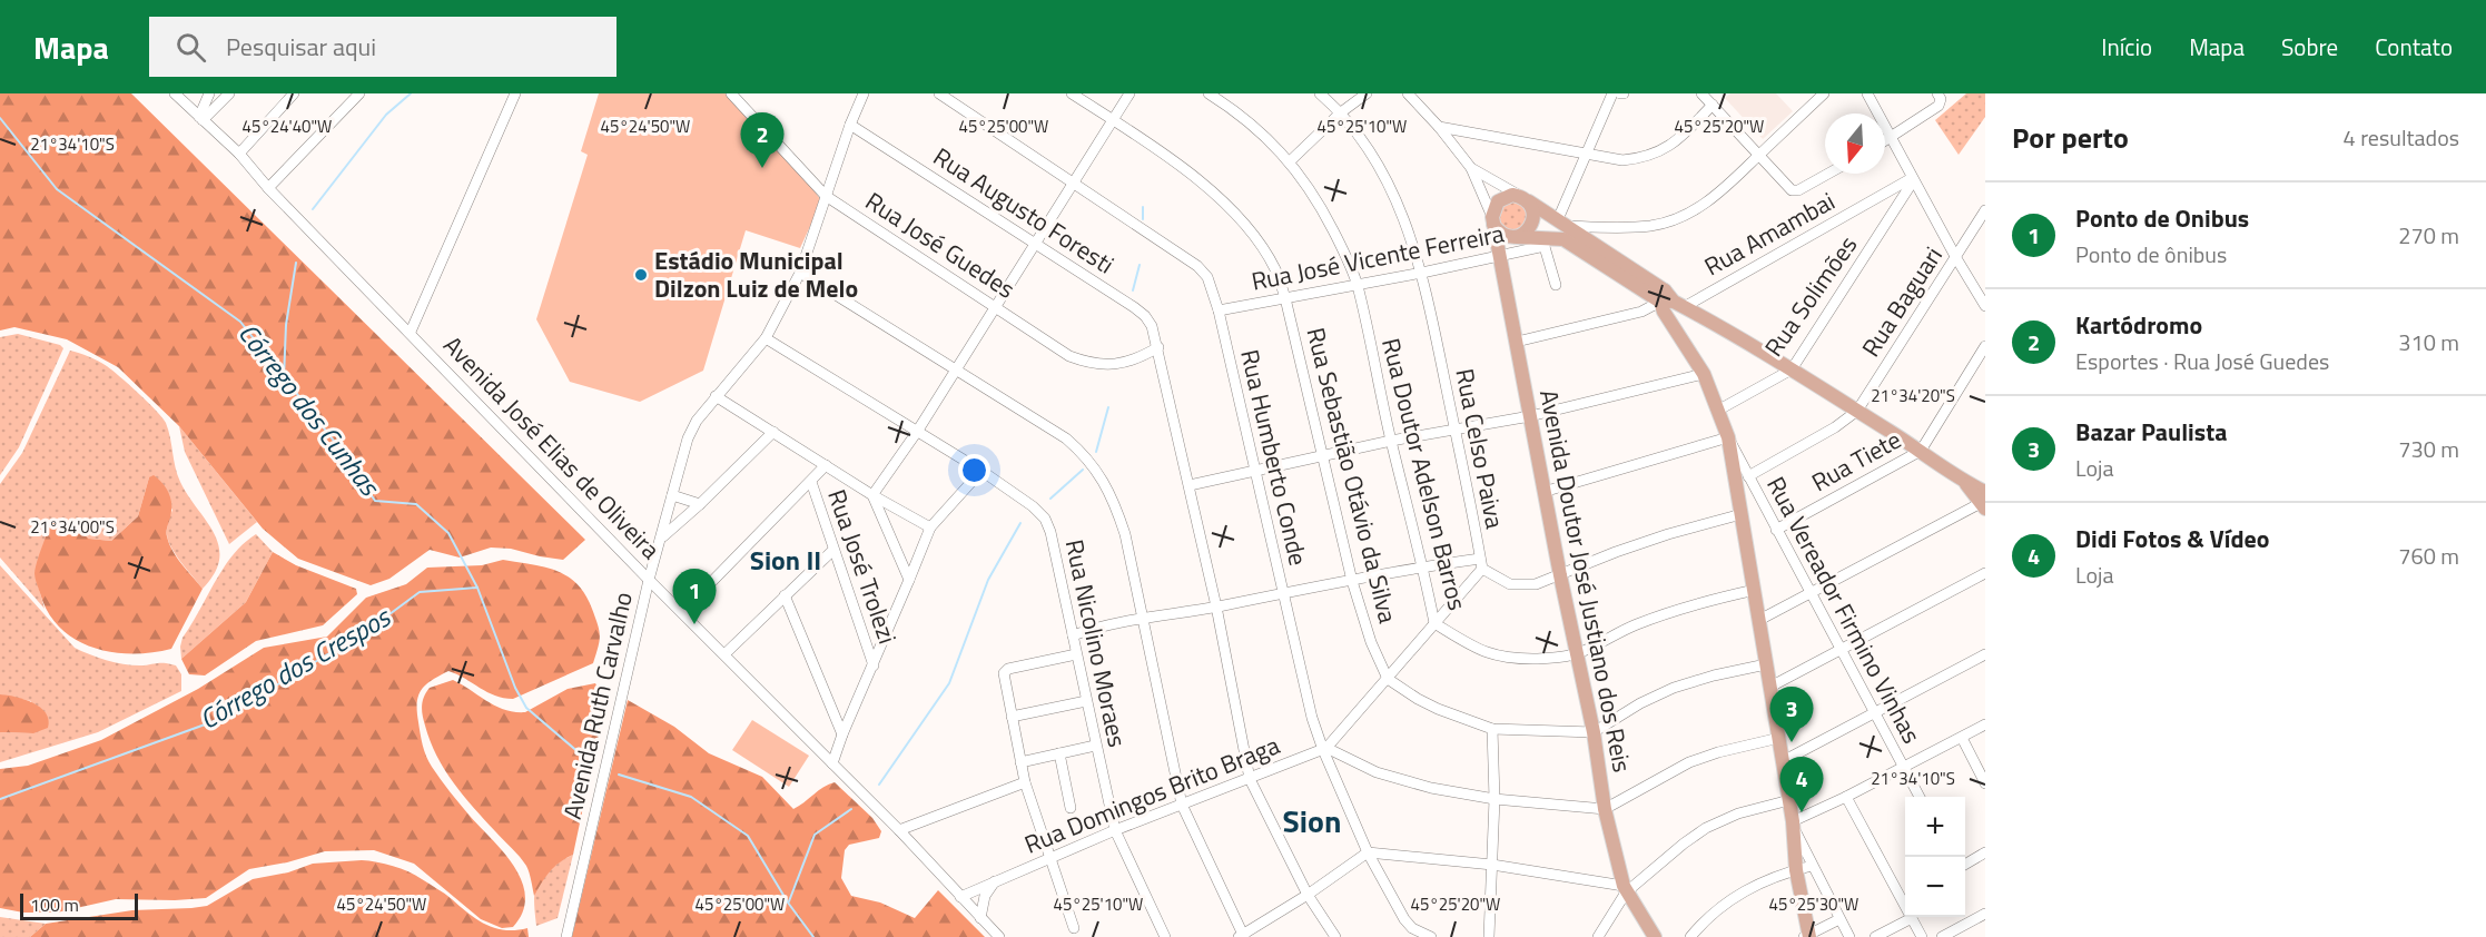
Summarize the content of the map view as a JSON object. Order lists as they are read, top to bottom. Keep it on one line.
{"streets":{"main road":["Avenida Doutor José Justiano dos Reis"],"street":["Rua Augusto Foresti","Rua Amambai","Rua José Guedes","Rua José Vicente Ferreira","Rua Solimões","Rua Baguari","Avenida José Elias de Oliveira","Rua Celso Paiva","Rua Humberto Conde","Rua Tiete","Rua Doutor Adelson Barros","Rua Sebastião Otávio da Silva","Rua José Trolezi","Rua Vereador Firmino Vinhas","Rua Nicolino Moraes","Avenida Ruth Carvalho","Rua Domingos Brito Braga"]},"crossings":[["Rua Augusto Foresti","Rua José Guedes"],["Rua Augusto Foresti","Avenida Ruth Carvalho"],["Rua Augusto Foresti","Rua Domingos Brito Braga"],["Rua Amambai","Rua Solimões"],["Rua Amambai","Avenida Doutor José Justiano dos Reis"],["Rua José Guedes","Avenida Ruth Carvalho"],["Rua José Vicente Ferreira","Rua Celso Paiva"],["Rua José Vicente Ferreira","Rua Humberto Conde"],["Rua José Vicente Ferreira","Rua Doutor Adelson Barros"],["Rua José Vicente Ferreira","Rua Sebastião Otávio da Silva"],["Rua José Vicente Ferreira","Avenida Doutor José Justiano dos Reis"],["Rua Baguari","Rua Vereador Firmino Vinhas"],["Avenida José Elias de Oliveira","Avenida Ruth Carvalho"],["Avenida José Elias de Oliveira","Rua Domingos Brito Braga"],["Rua Humberto Conde","Rua Domingos Brito Braga"],["Rua Tiete","Rua Vereador Firmino Vinhas"],["Rua Doutor Adelson Barros","Avenida Doutor José Justiano dos Reis"],["Rua Nicolino Moraes","Avenida Ruth Carvalho"],["Rua Nicolino Moraes","Rua Domingos Brito Braga"]],"districts":["Sion II","Sion"],"water":["Córrego dos Cunhas","Córrego dos Crespos"],"places":["Estádio Municipal Dilzon Luiz de Melo"],"scale_bar":"100 m","north":"bottom","page":{"header":"Mapa","search":"Pesquisar aqui","nav":["Início","Mapa","Sobre","Contato"],"heading":["Por perto","4 resultados"],"pins":["2","1","3","4"],"list":[{"mark":"1","name":"Ponto de Onibus","note":"Ponto de ônibus","value":"270 m"},{"mark":"2","name":"Kartódromo","note":"Esportes · Rua José Guedes","value":"310 m"},{"mark":"3","name":"Bazar Paulista","note":"Loja","value":"730 m"},{"mark":"4","name":"Didi Fotos & Vídeo","note":"Loja","value":"760 m"}],"map_buttons":["+","−"],"scale":"100 m"},"coordinates":["45°24'40\"W","45°24'50\"W","45°25'00\"W","45°25'10\"W","45°25'20\"W","21°34'10\"S","21°34'20\"S","21°34'00\"S","45°25'30\"W"]}
